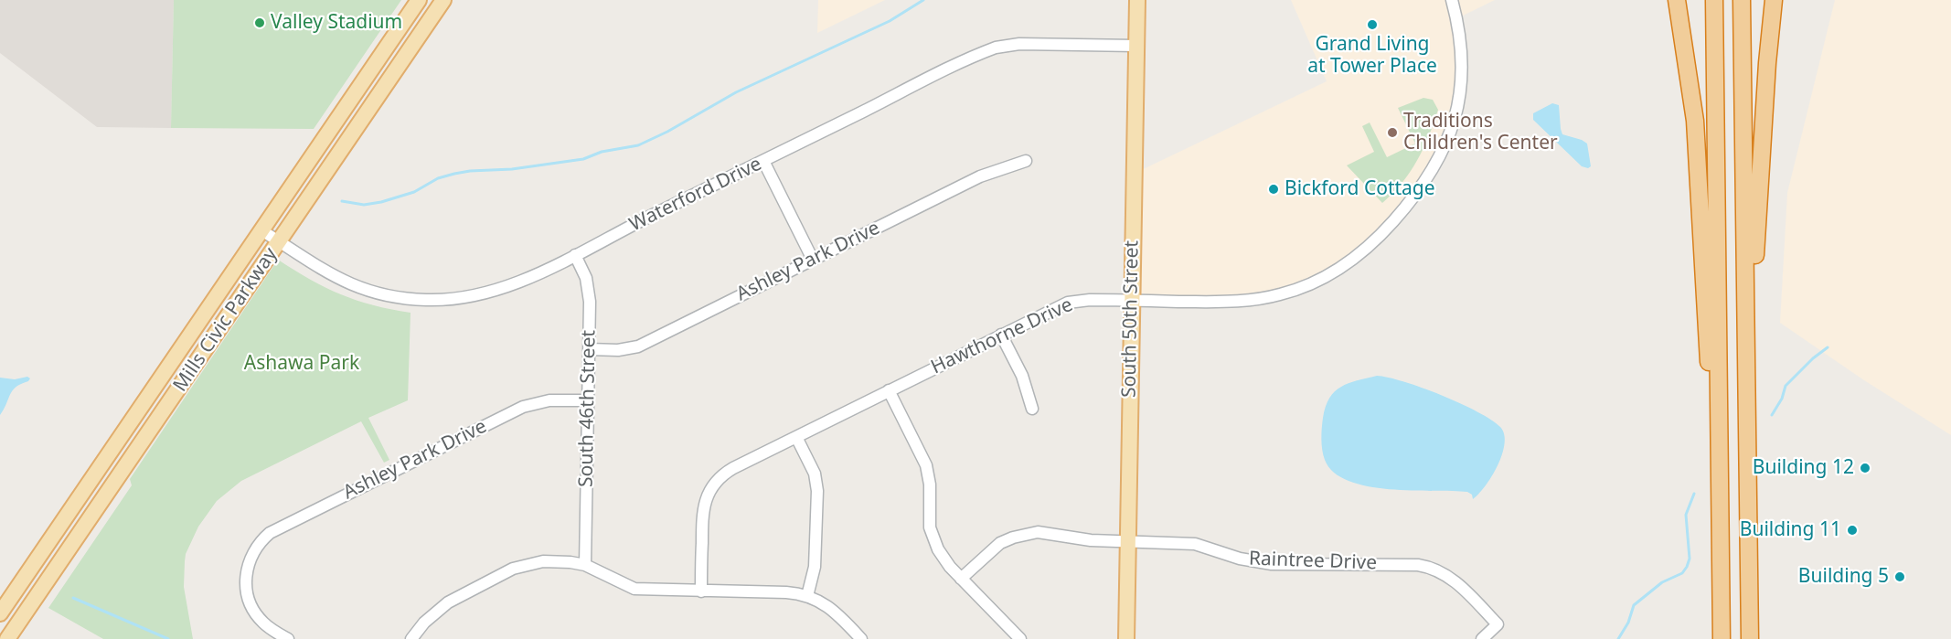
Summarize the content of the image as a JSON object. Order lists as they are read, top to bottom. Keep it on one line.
{"streets":{"main road":["South 50th Street","Mills Civic Parkway"],"street":["Waterford Drive","Ashley Park Drive","Hawthorne Drive","South 46th Street","Raintree Drive"]},"crossings":[["Waterford Drive","South 50th Street"],["Waterford Drive","Mills Civic Parkway"],["Waterford Drive","South 46th Street"],["Ashley Park Drive","South 46th Street"],["South 50th Street","Hawthorne Drive"],["South 50th Street","Raintree Drive"]],"parks":["Ashawa Park"],"places":["Valley Stadium","Grand Living at Tower Place","Traditions Children's Center","Bickford Cottage","Building 12","Building 11","Building 5"]}
